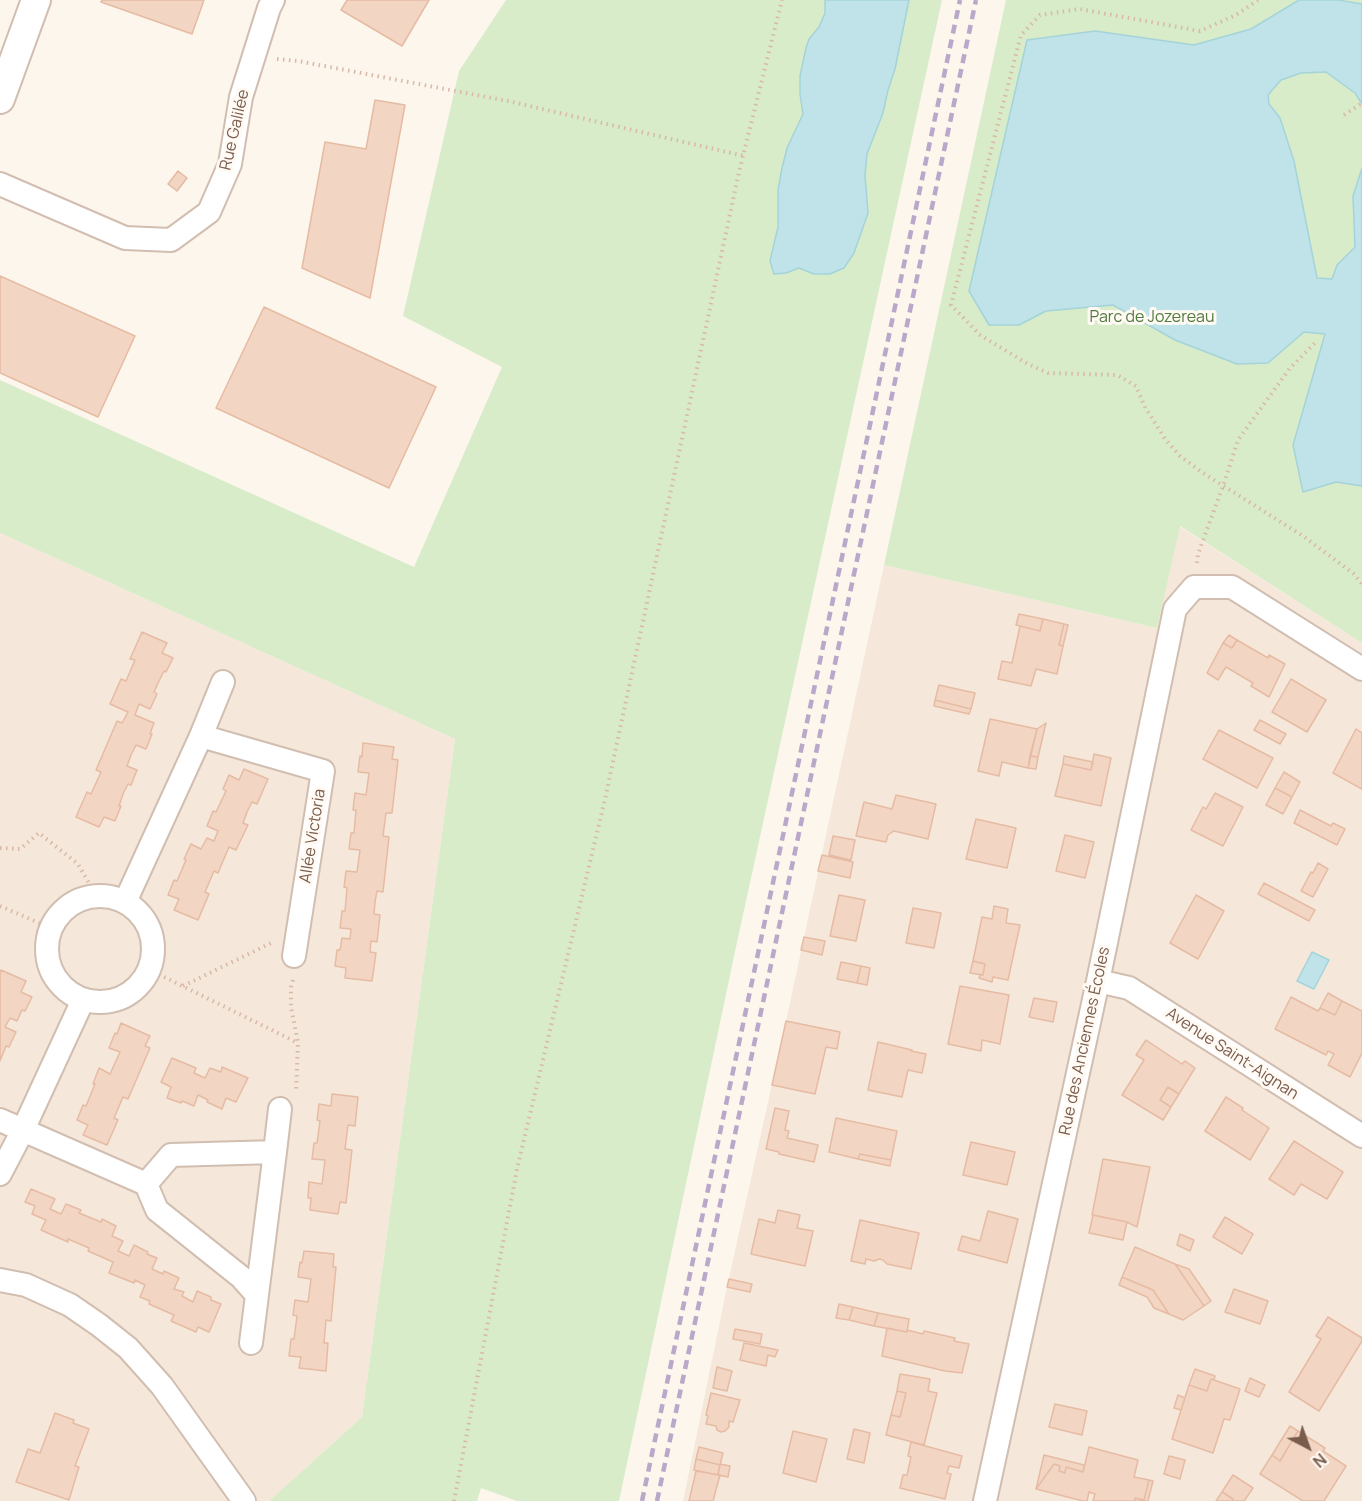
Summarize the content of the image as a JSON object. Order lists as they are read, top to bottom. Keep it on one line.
{"streets":{"street":["Rue Galilée","Allée Victoria","Rue des Anciennes Écoles","Avenue Saint-Aignan"]},"crossings":[["Rue des Anciennes Écoles","Avenue Saint-Aignan"]],"parks":["Parc de Jozereau"],"north":"bottom right"}
